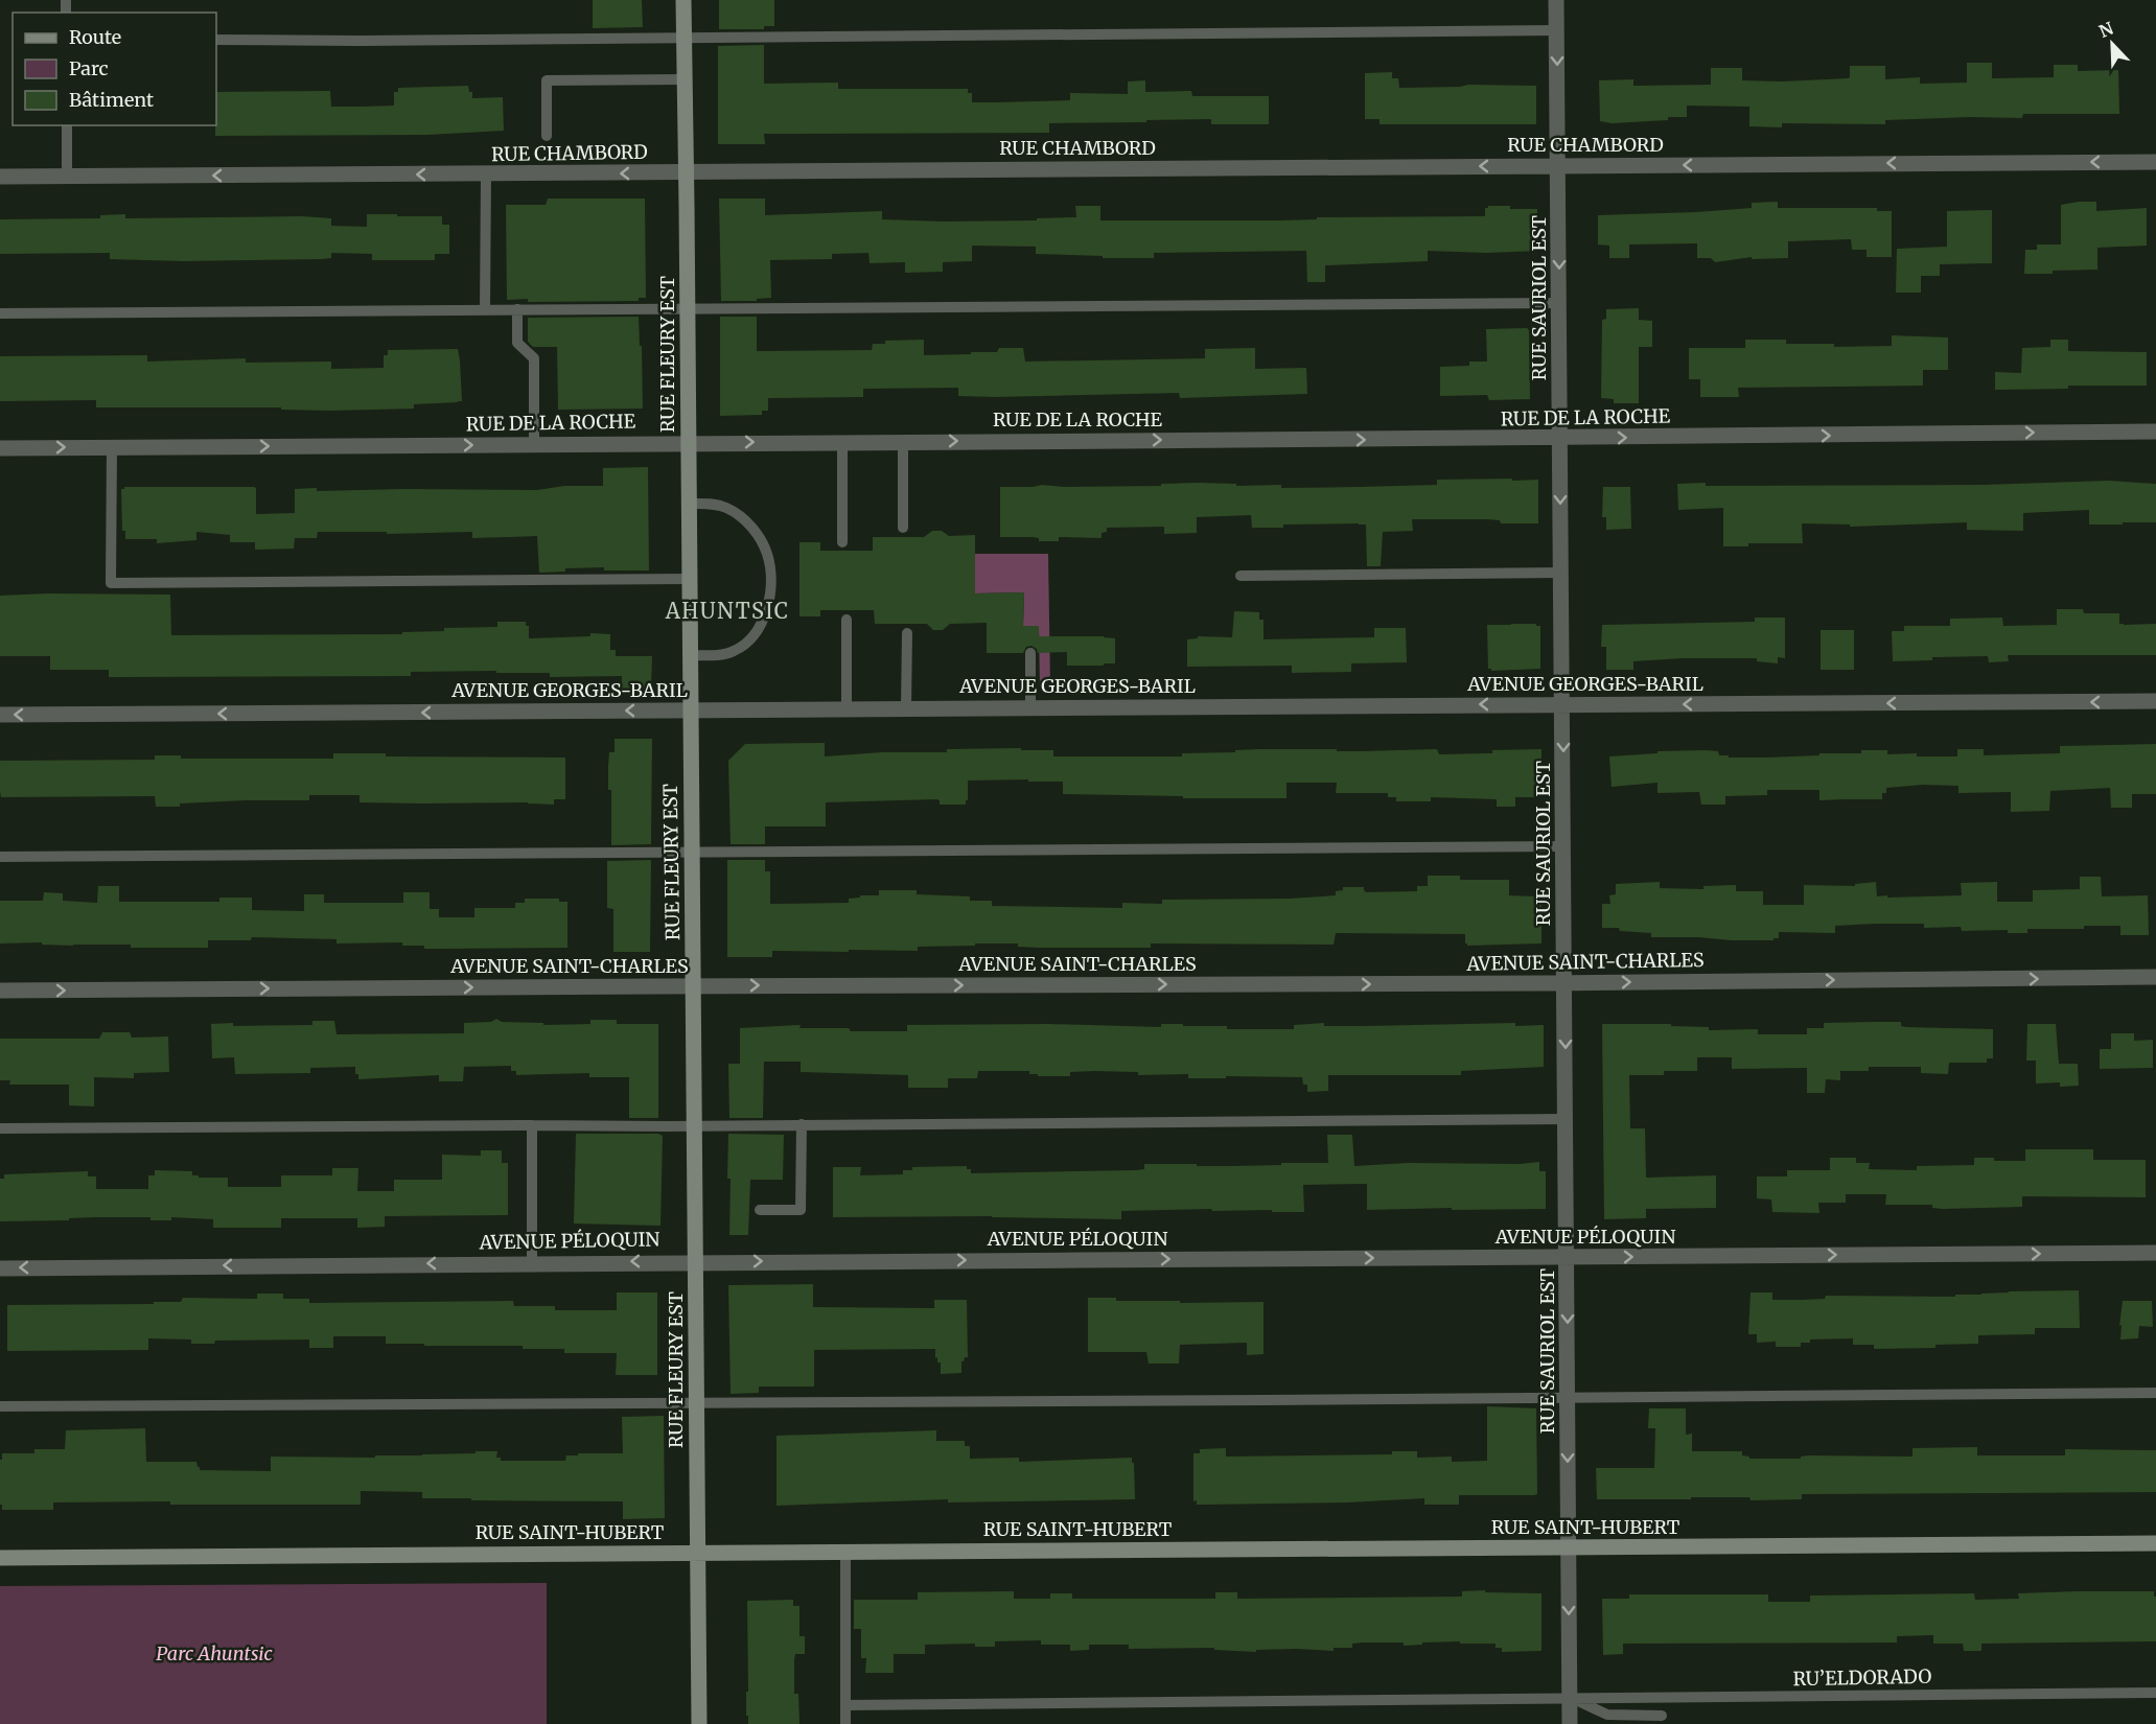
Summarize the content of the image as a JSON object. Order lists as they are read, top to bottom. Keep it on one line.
{"streets":{"main road":["RUE FLEURY EST","RUE SAINT-HUBERT"],"street":["RUE CHAMBORD","RUE SAURIOL EST","RUE DE LA ROCHE","AVENUE GEORGES-BARIL","AVENUE SAINT-CHARLES","AVENUE PÉLOQUIN"],"lane":["RU’ELDORADO"]},"crossings":[["RUE CHAMBORD","RUE SAURIOL EST"],["RUE CHAMBORD","RUE FLEURY EST"],["RUE SAURIOL EST","RUE DE LA ROCHE"],["RUE SAURIOL EST","AVENUE GEORGES-BARIL"],["RUE SAURIOL EST","AVENUE SAINT-CHARLES"],["RUE SAURIOL EST","AVENUE PÉLOQUIN"],["RUE SAURIOL EST","RUE SAINT-HUBERT"],["RUE SAURIOL EST","RU’ELDORADO"],["RUE FLEURY EST","RUE DE LA ROCHE"],["RUE FLEURY EST","AVENUE GEORGES-BARIL"],["RUE FLEURY EST","AVENUE SAINT-CHARLES"],["RUE FLEURY EST","AVENUE PÉLOQUIN"],["RUE FLEURY EST","RUE SAINT-HUBERT"]],"one_way":["RUE CHAMBORD","RUE SAURIOL EST","RUE DE LA ROCHE","AVENUE GEORGES-BARIL","AVENUE SAINT-CHARLES"],"districts":["AHUNTSIC"],"parks":["Parc Ahuntsic"],"legend":["Route","Parc","Bâtiment"],"north":"top left"}
